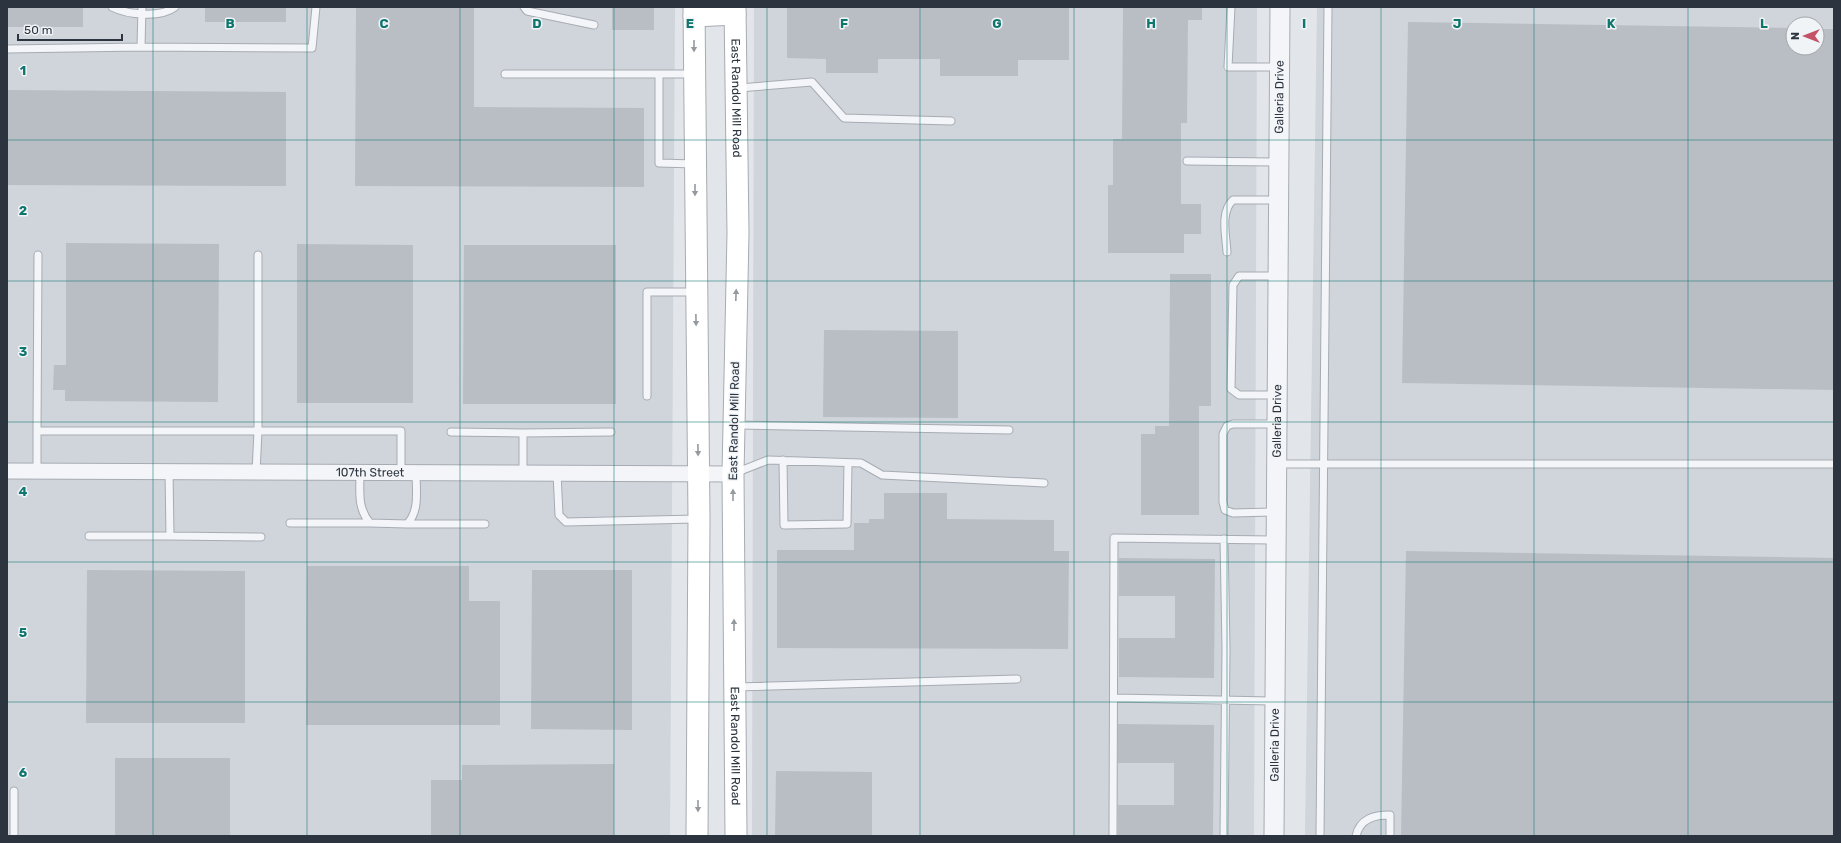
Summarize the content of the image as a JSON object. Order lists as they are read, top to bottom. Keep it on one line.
{"streets":{"main road":["East Randol Mill Road"],"street":["Galleria Drive","107th Street"]},"crossings":[["East Randol Mill Road","107th Street"]],"scale_bar":"50 m","north":"left","grid":{"columns":["B","C","D","E","F","G","H","I","J","K","L"],"rows":["1","2","3","4","5","6"]}}
